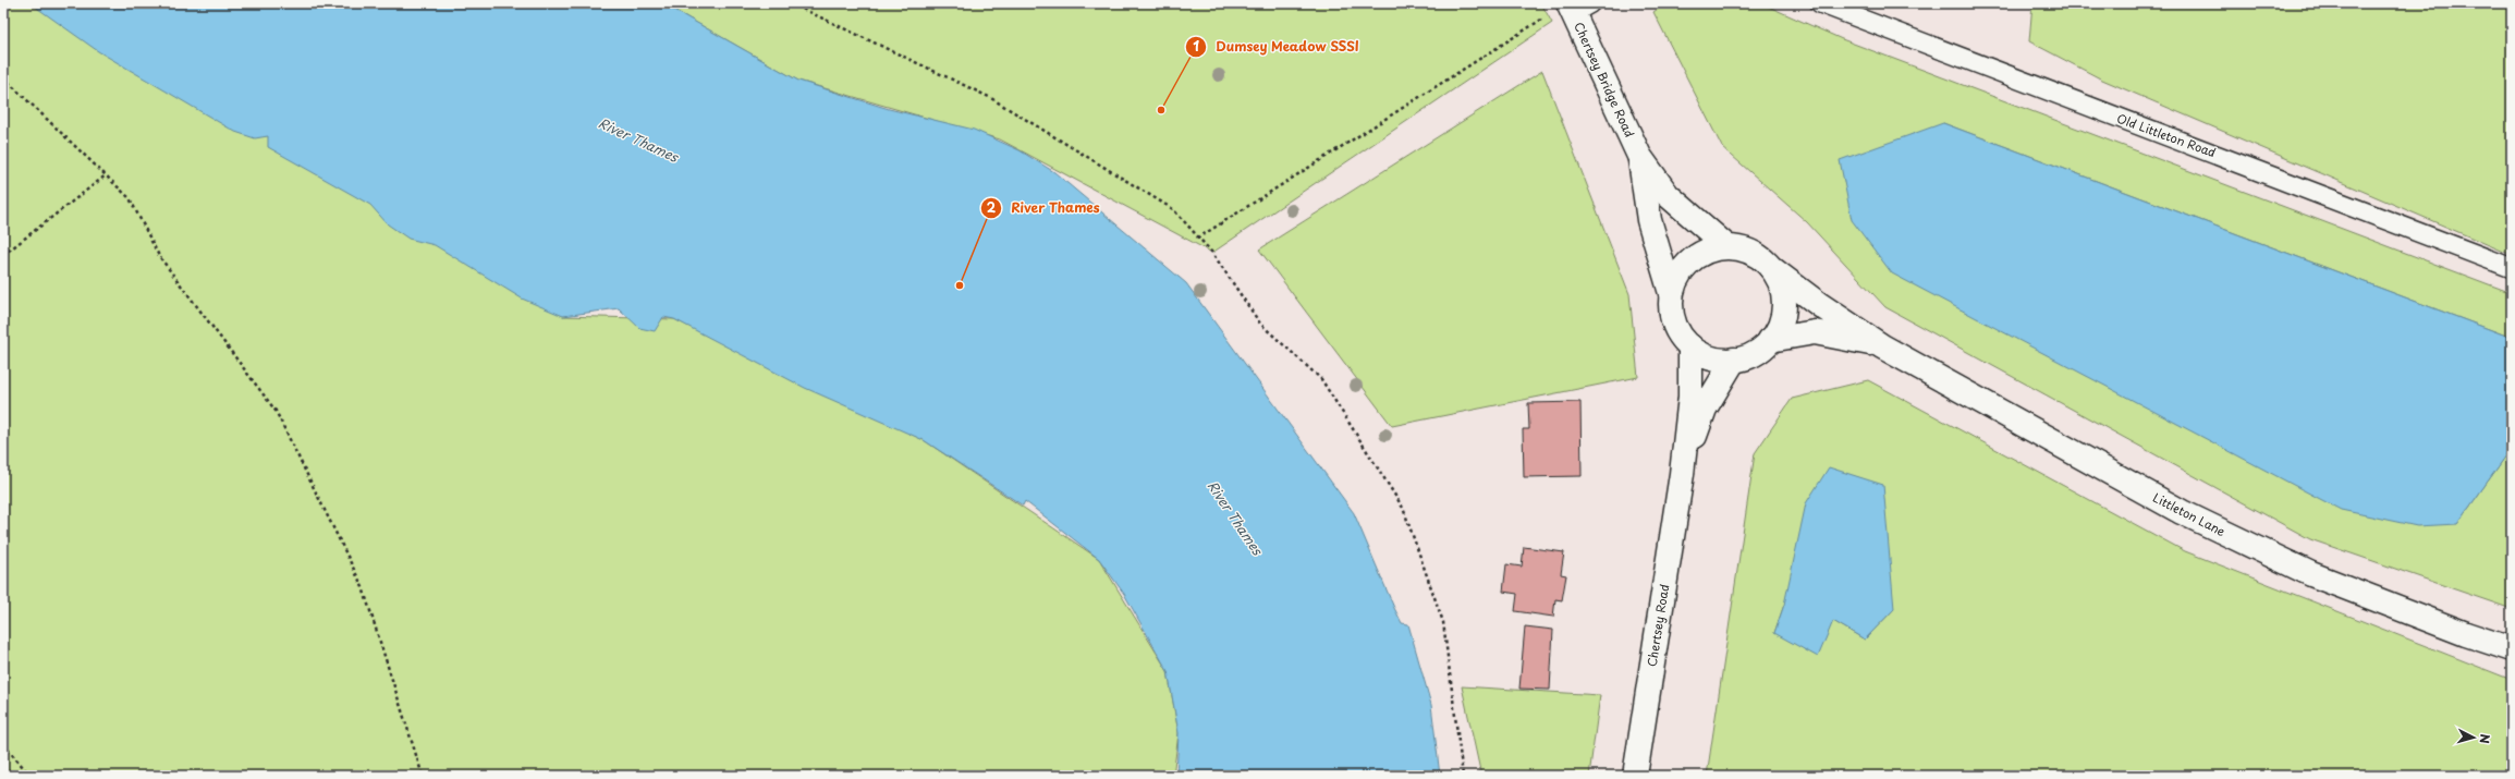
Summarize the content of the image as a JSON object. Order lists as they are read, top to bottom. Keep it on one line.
{"streets":{"main road":["Chertsey Bridge Road","Littleton Lane","Chertsey Road"],"lane":["Old Littleton Road"]},"crossings":[["Chertsey Bridge Road","Chertsey Road"]],"water":["River Thames"],"places":["Dumsey Meadow SSSI","River Thames"],"north":"right"}
